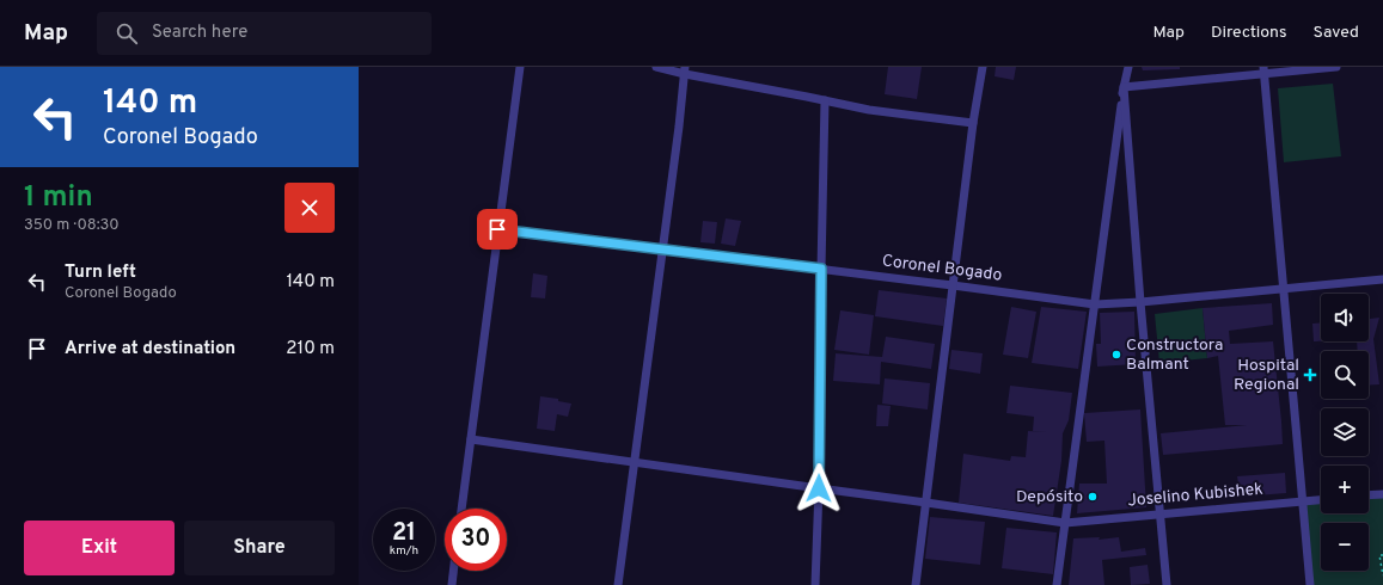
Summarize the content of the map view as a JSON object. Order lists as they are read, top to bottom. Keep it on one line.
{"streets":{"street":["Coronel Bogado","Joselino Kubishek"]},"places":{"other":["Constructora Balmant","Depósito"],"health":["Hospital Regional"]},"page":{"header":"Map","search":"Search here","nav":["Map","Directions","Saved"],"turn":["140 m","Coronel Bogado"],"heading":["1 min","350 m · 08:30"],"list":[{"name":"Turn left","note":"Coronel Bogado","value":"140 m"},{"name":"Arrive at destination","value":"210 m"}],"map_buttons":["+","−"],"speed":"21 km/h","limit":"30","buttons":["Exit","Share"]}}
